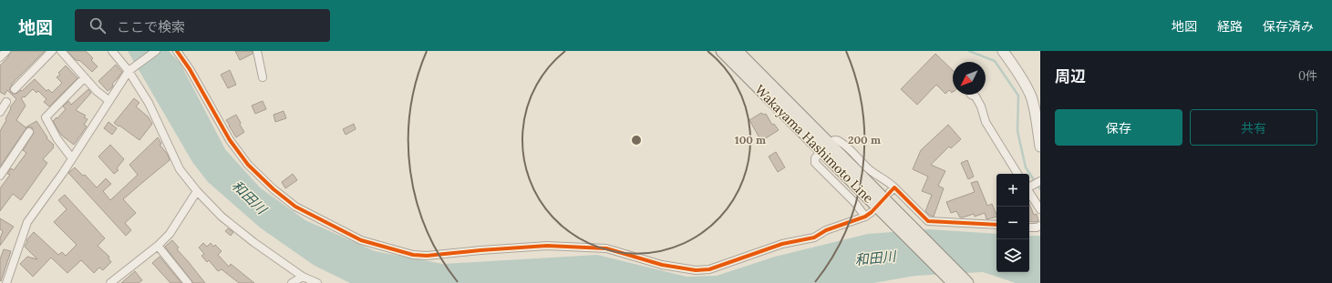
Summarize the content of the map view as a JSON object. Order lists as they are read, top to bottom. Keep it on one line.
{"streets":{"main road":["Wakayama Hashimoto Line"]},"water":["和田川"],"north":"bottom left","page":{"header":"地図","search":"ここで検索","nav":["地図","経路","保存済み"],"heading":["周辺","0件"],"buttons":["保存","共有"],"map_buttons":["+","−"]},"rings":["100 m","200 m"]}
